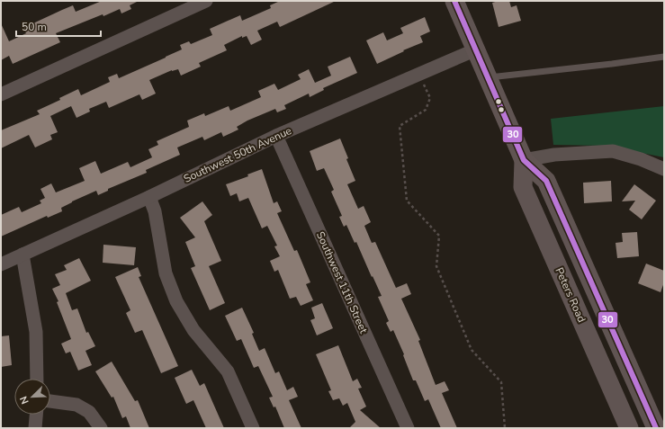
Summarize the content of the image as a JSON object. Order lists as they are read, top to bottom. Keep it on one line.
{"streets":{"main road":["Peters Road"],"street":["Southwest 50th Avenue","Southwest 11th Street"]},"crossings":[["Southwest 50th Avenue","Southwest 11th Street"],["Southwest 50th Avenue","Peters Road"]],"lines":["transit line 30"],"scale_bar":"50 m","north":"bottom left"}
